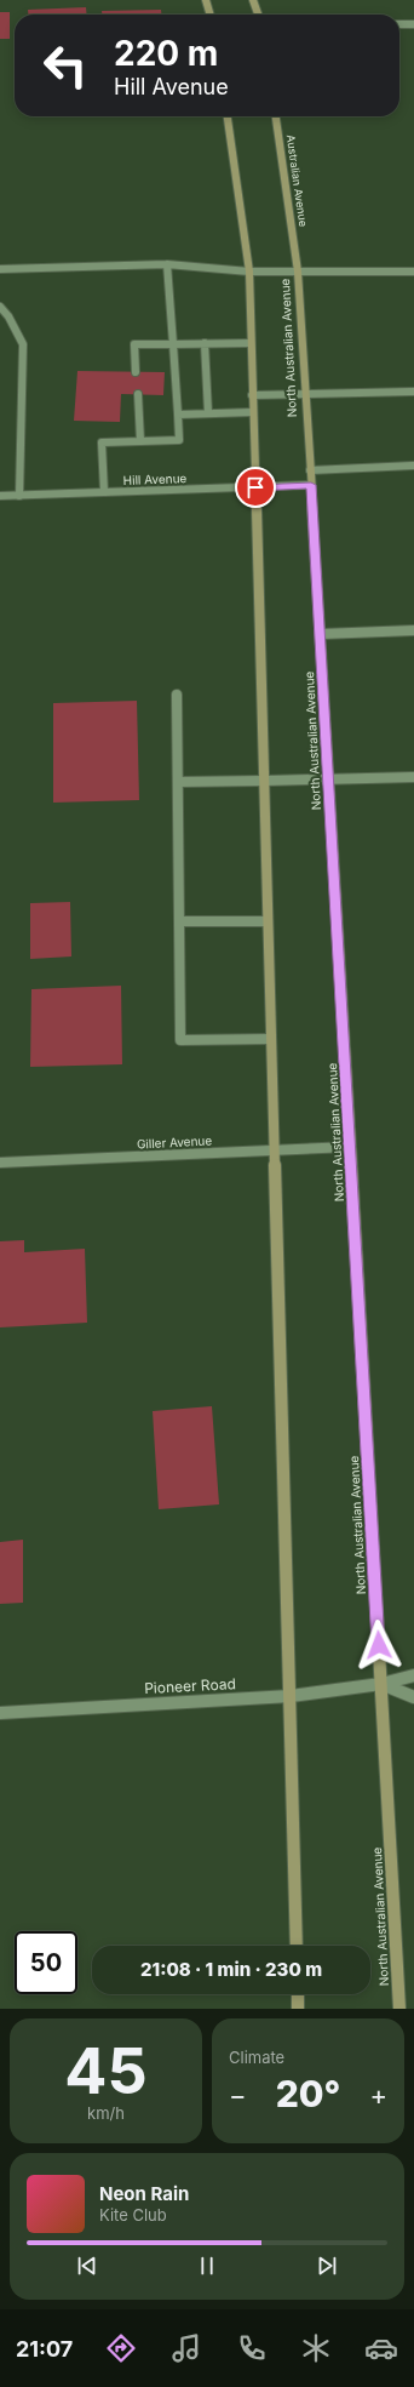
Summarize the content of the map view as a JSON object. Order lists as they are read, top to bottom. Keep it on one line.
{"streets":{"main road":["Australian Avenue","North Australian Avenue"],"street":["Hill Avenue","Giller Avenue","Pioneer Road"]},"crossings":[["Australian Avenue","North Australian Avenue"],["North Australian Avenue","Hill Avenue"],["North Australian Avenue","Giller Avenue"],["North Australian Avenue","Pioneer Road"]],"page":{"turn":["220 m","Hill Avenue"],"limit":"50","trip":"21:08 · 1 min · 230 m","tile":[["45","km/h"],"Climate"],"heat":["−","20°","+"],"song":["Neon Rain","Kite Club"],"tabs":"21:07"}}
